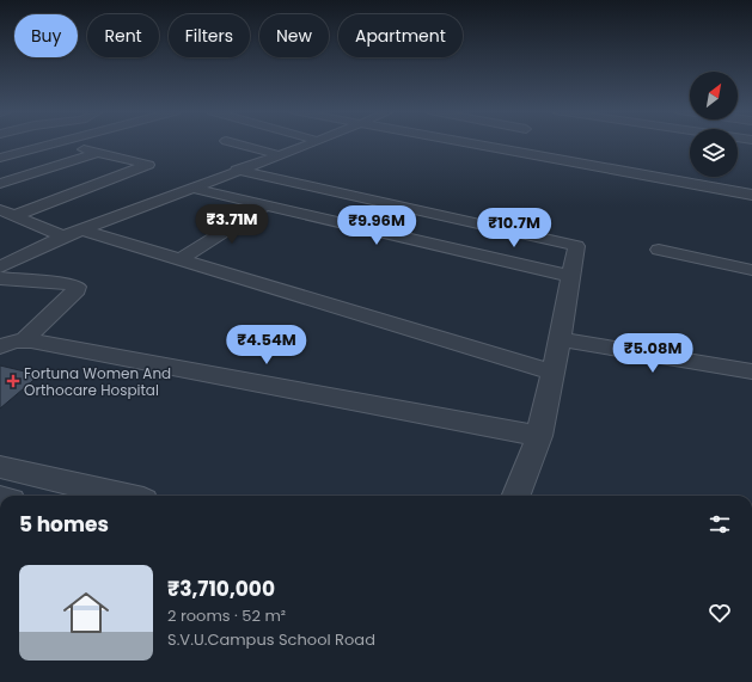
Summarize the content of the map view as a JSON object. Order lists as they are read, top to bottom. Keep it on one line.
{"places":{"health":["Fortuna Women And Orthocare Hospital"]},"north":"top right","page":{"chip":["Buy","Rent","Filters","New","Apartment"],"price":["₹3.71M","₹9.96M","₹10.7M","₹4.54M","₹5.08M"],"heading":"5 homes","list":[{"name":"₹3,710,000","note":"2 rooms · 52 m² · S.V.U.Campus School Road"}]}}
